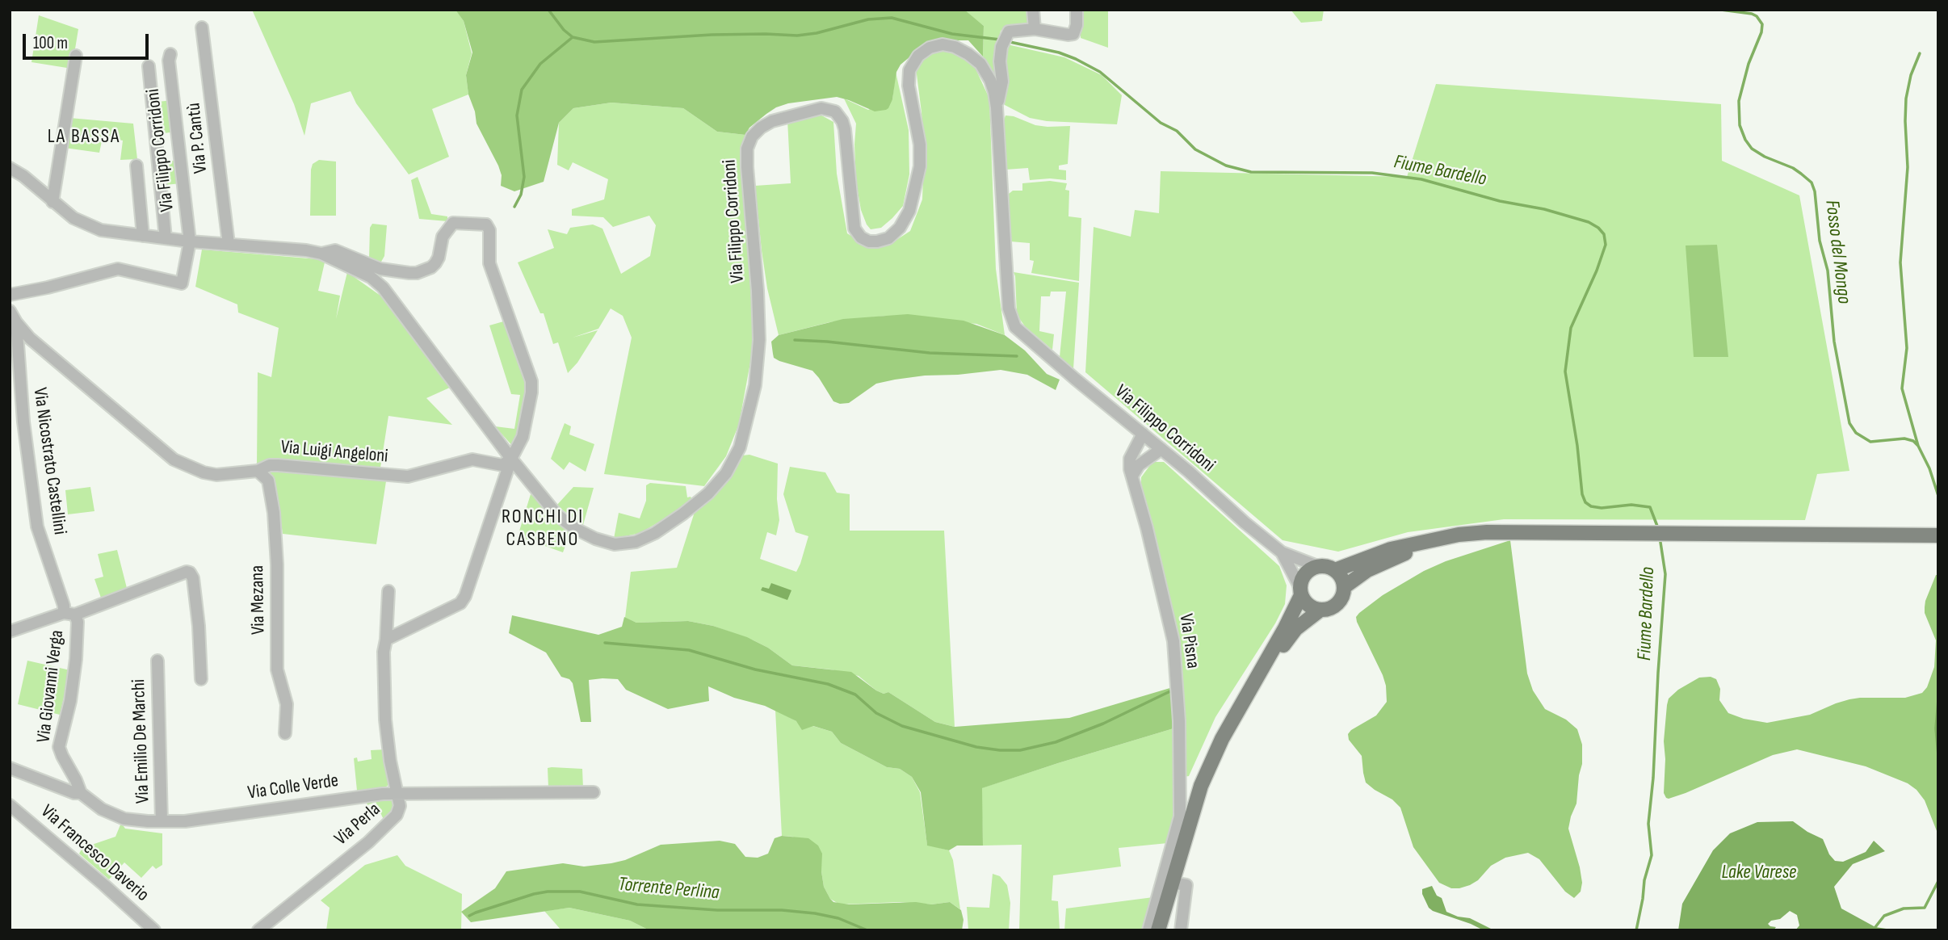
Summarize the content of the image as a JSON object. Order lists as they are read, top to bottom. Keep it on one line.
{"streets":{"street":["Via P. Cantù","Via Filippo Corridoni","Via Luigi Angeloni","Via Nicostrato Castellini","Via Mezana","Via Pisna","Via Giovanni Verga","Via Emilio De Marchi","Via Colle Verde","Via Perla","Via Francesco Daverio"]},"crossings":[["Via P. Cantù","Via Filippo Corridoni"],["Via Filippo Corridoni","Via Luigi Angeloni"],["Via Filippo Corridoni","Via Pisna"],["Via Luigi Angeloni","Via Nicostrato Castellini"],["Via Luigi Angeloni","Via Mezana"],["Via Nicostrato Castellini","Via Giovanni Verga"],["Via Giovanni Verga","Via Colle Verde"],["Via Emilio De Marchi","Via Colle Verde"],["Via Colle Verde","Via Perla"]],"districts":["LA BASSA","RONCHI DI CASBENO"],"water":["Fiume Bardello","Fosso del Mongo","Lake Varese","Torrente Perlina"],"scale_bar":"100 m"}
